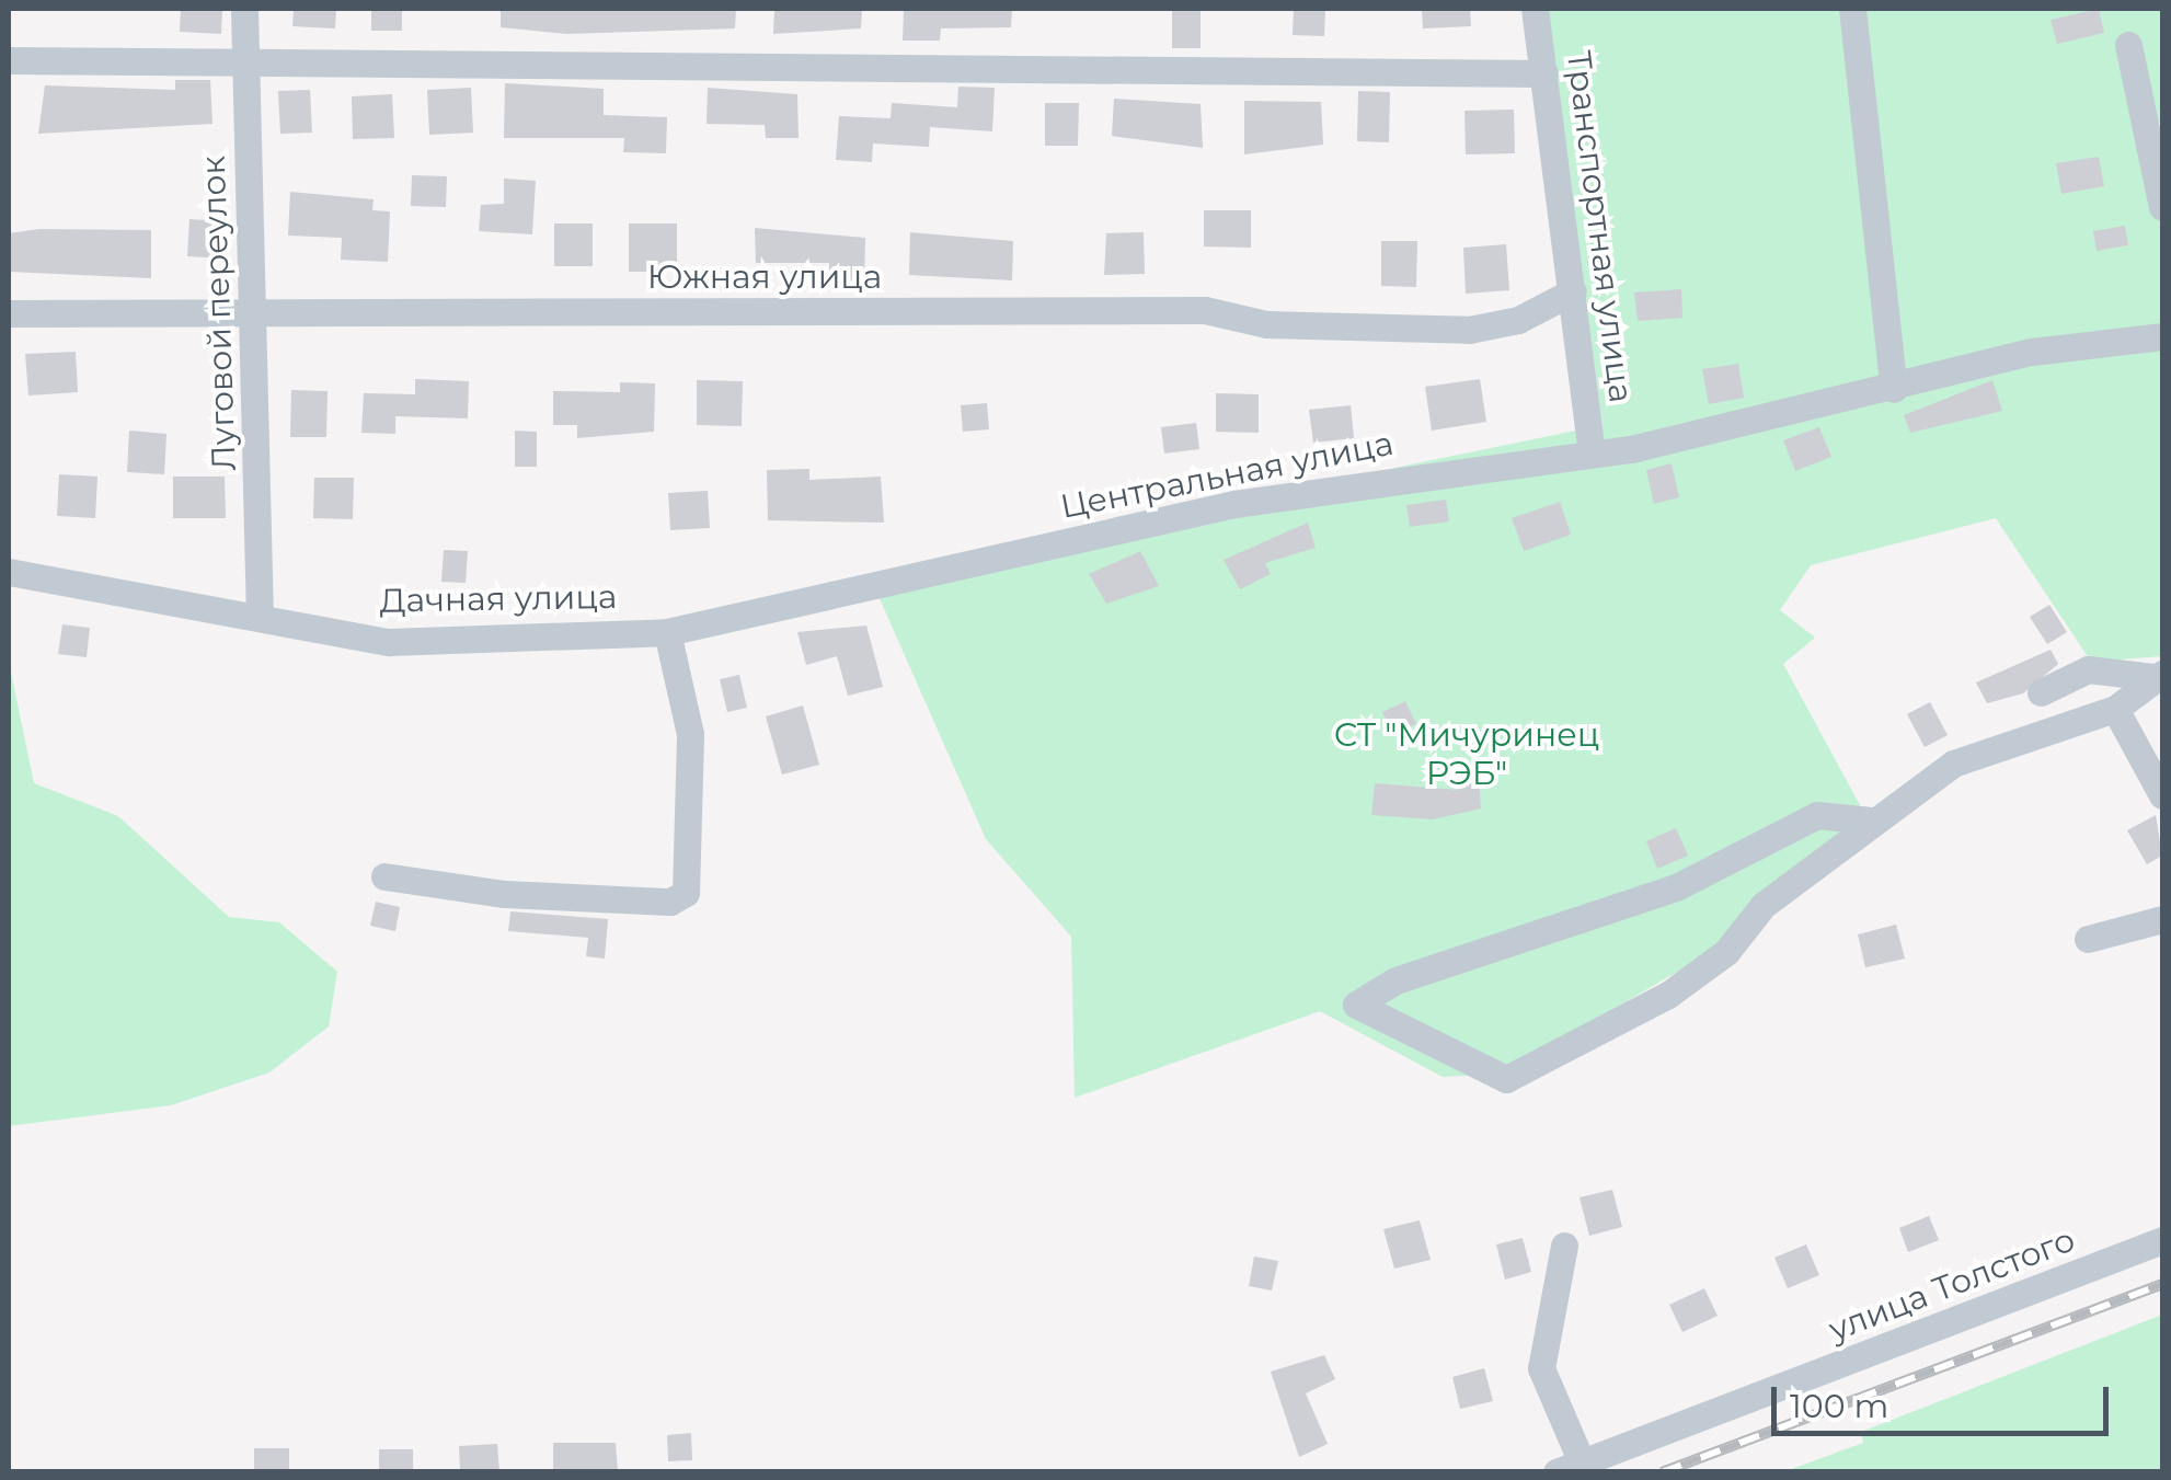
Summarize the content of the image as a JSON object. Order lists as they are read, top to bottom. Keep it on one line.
{"streets":{"street":["Транспортная улица","Южная улица","Луговой переулок","Центральная улица","Дачная улица","улица Толстого"]},"crossings":[["Транспортная улица","Южная улица"],["Транспортная улица","Центральная улица"],["Южная улица","Луговой переулок"],["Луговой переулок","Дачная улица"],["Центральная улица","Дачная улица"]],"parks":["СТ \"Мичуринец РЭБ\""],"scale_bar":"100 m"}
